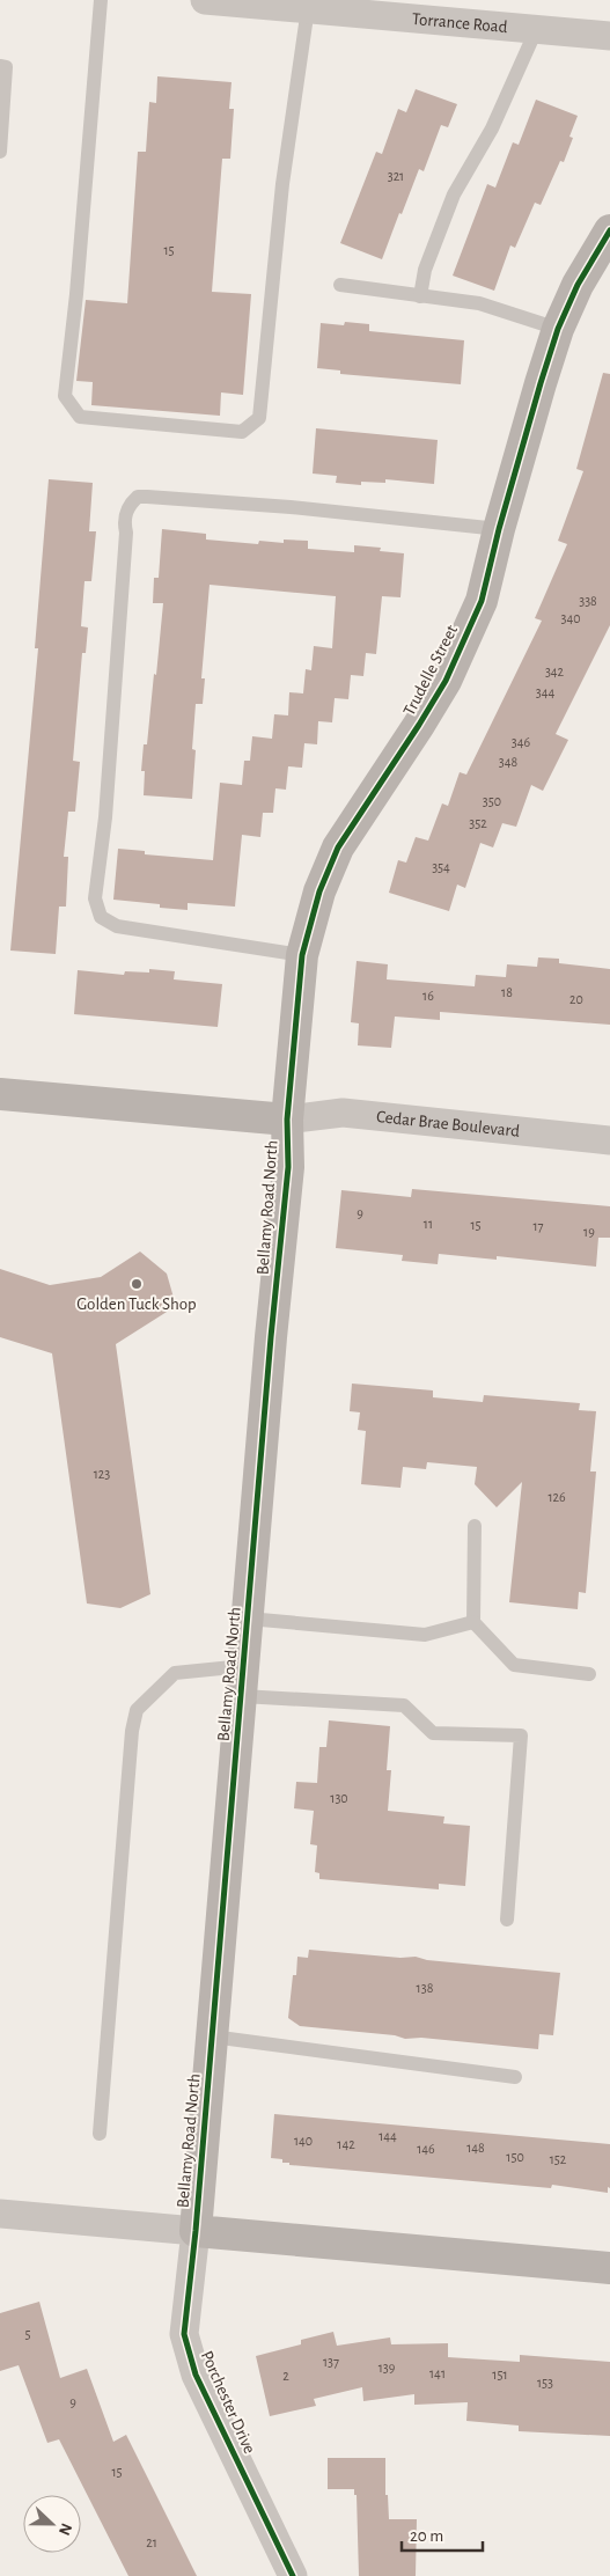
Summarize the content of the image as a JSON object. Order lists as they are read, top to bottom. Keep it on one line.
{"streets":{"street":["Torrance Road","Trudelle Street","Cedar Brae Boulevard","Bellamy Road North","Porchester Drive"]},"crossings":[["Trudelle Street","Cedar Brae Boulevard"],["Trudelle Street","Bellamy Road North"],["Cedar Brae Boulevard","Bellamy Road North"],["Bellamy Road North","Porchester Drive"]],"places":["Golden Tuck Shop"],"house_numbers":["321","15","338","340","342","344","346","348","350","352","354","18","16","20","9","11","15","17","19","123","126","130","138","144","140","142","148","146","150","152","5","137","139","141","151","2","153","9","15","21"],"scale_bar":"20 m","north":"right"}
